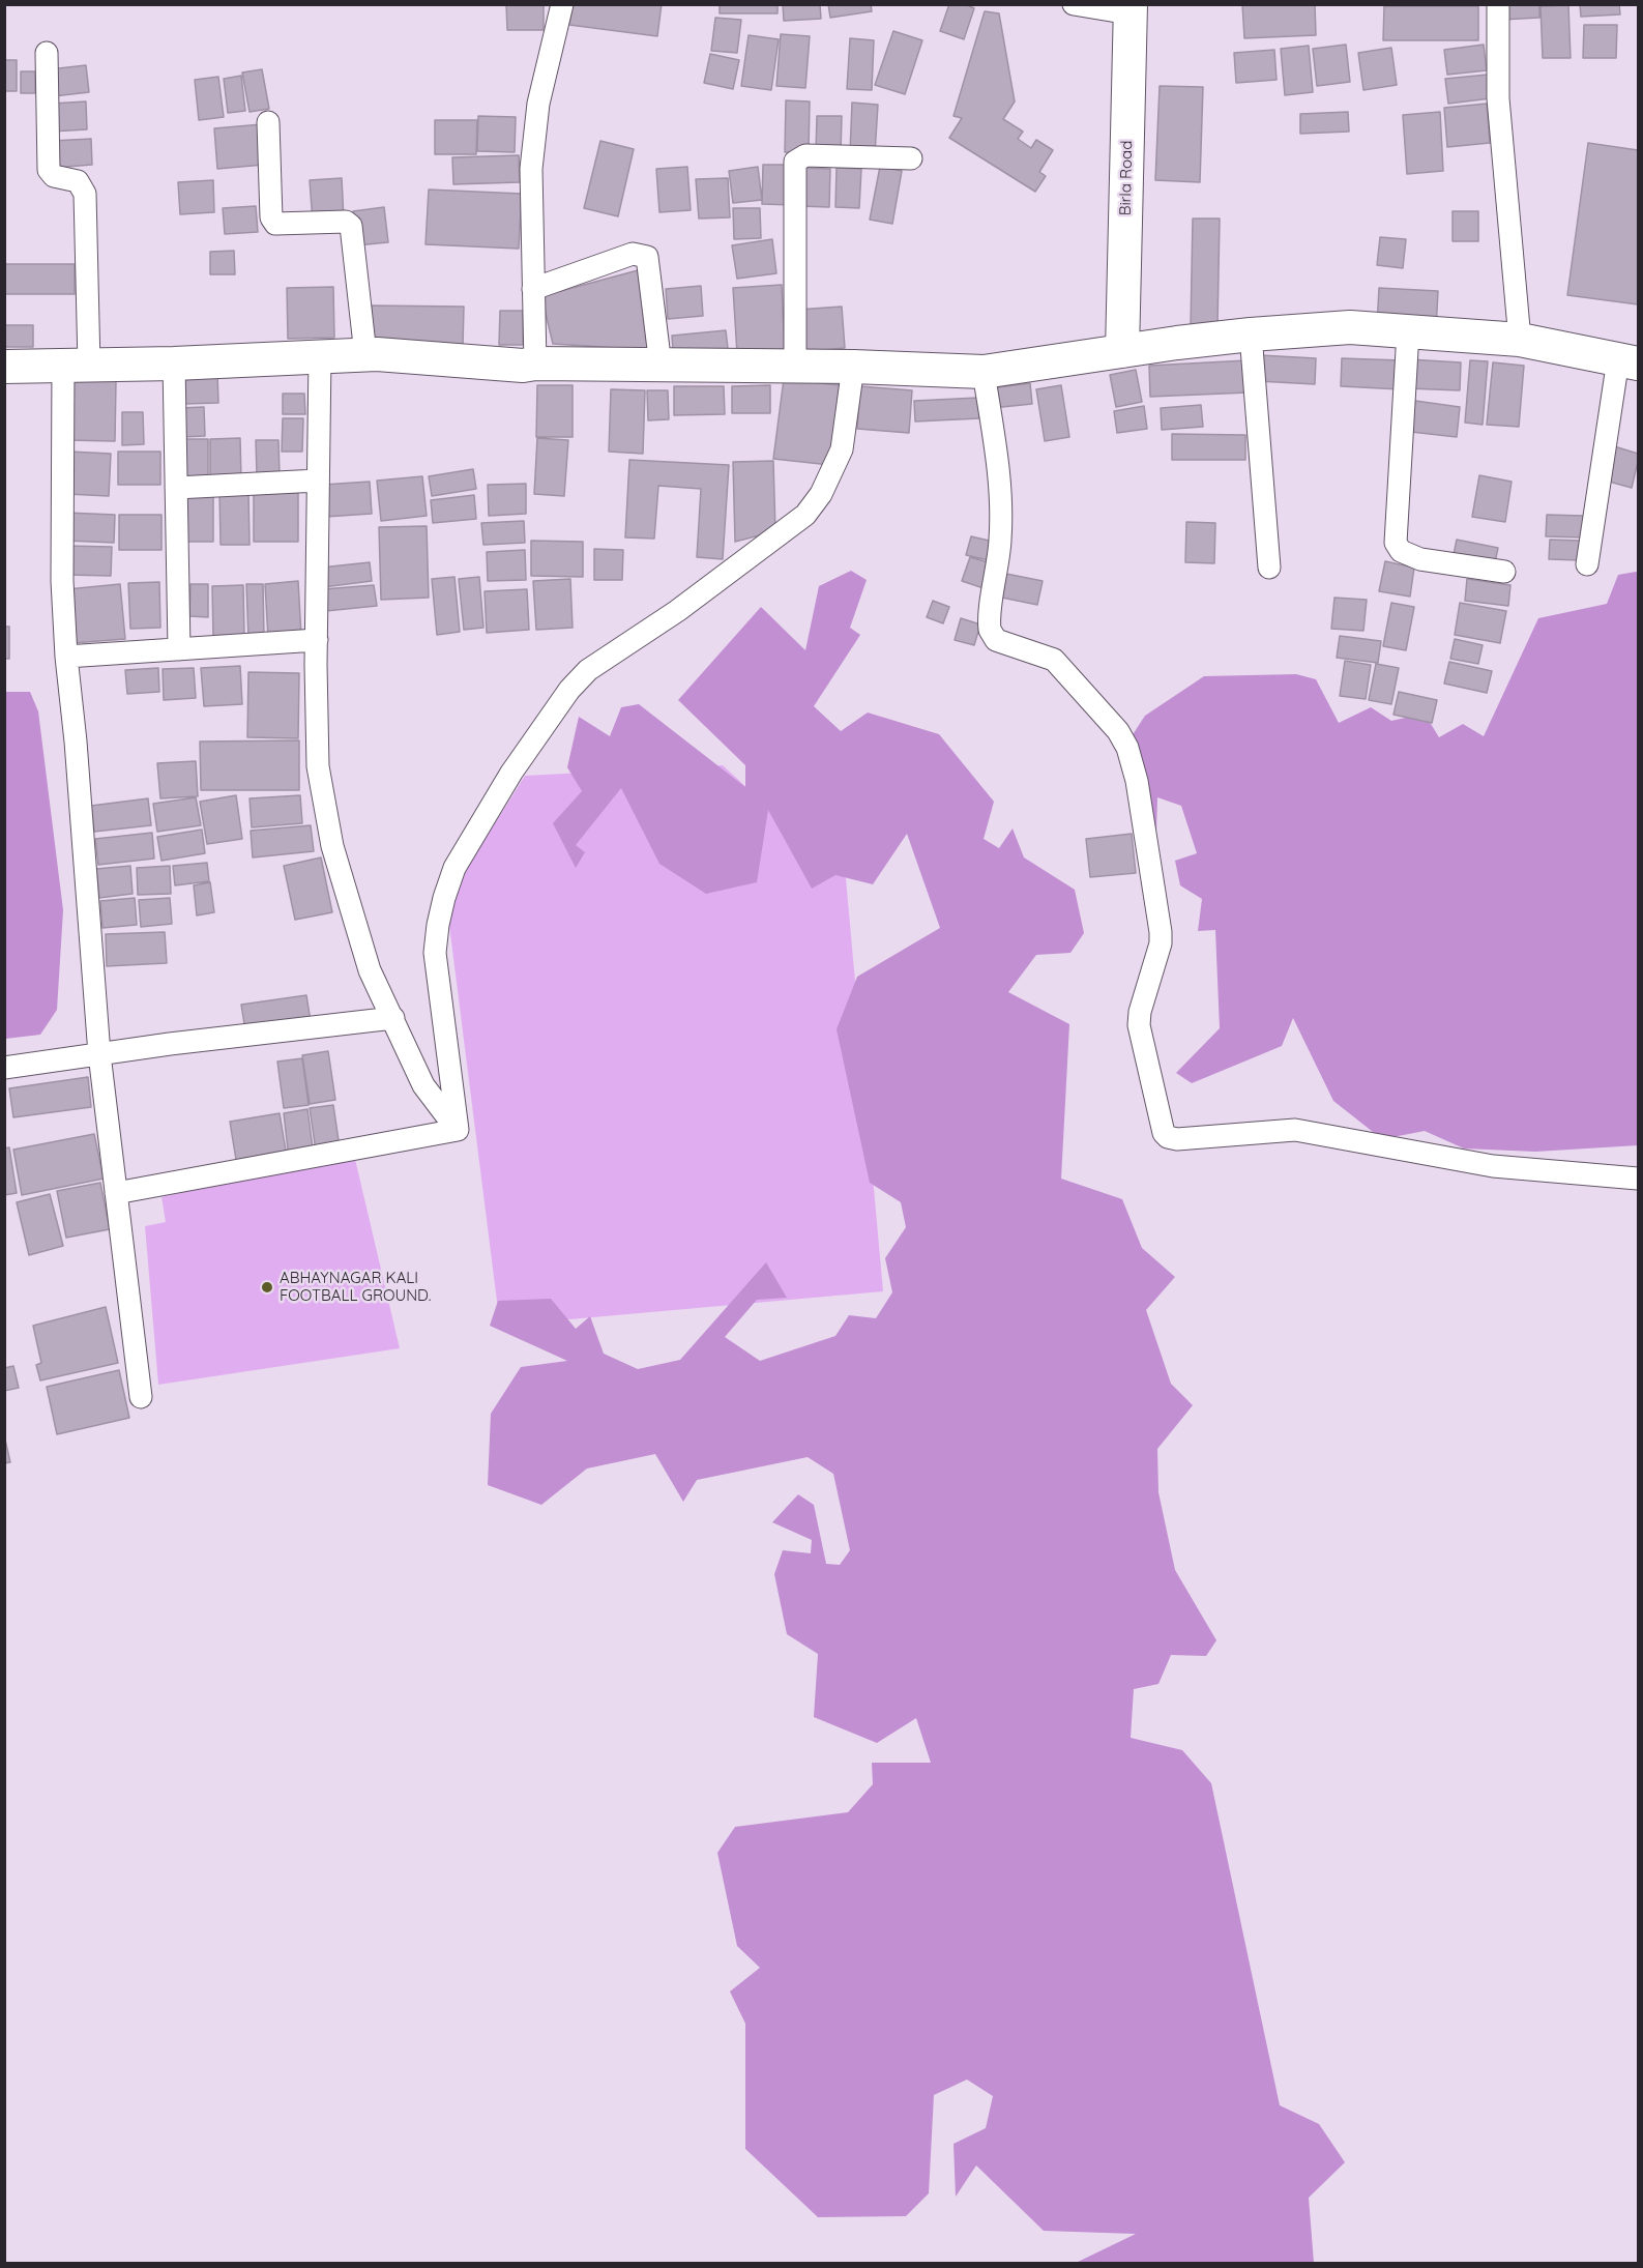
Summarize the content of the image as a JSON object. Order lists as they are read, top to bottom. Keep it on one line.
{"streets":{"main road":["Birla Road"]},"places":["ABHAYNAGAR KALI FOOTBALL GROUND."]}
